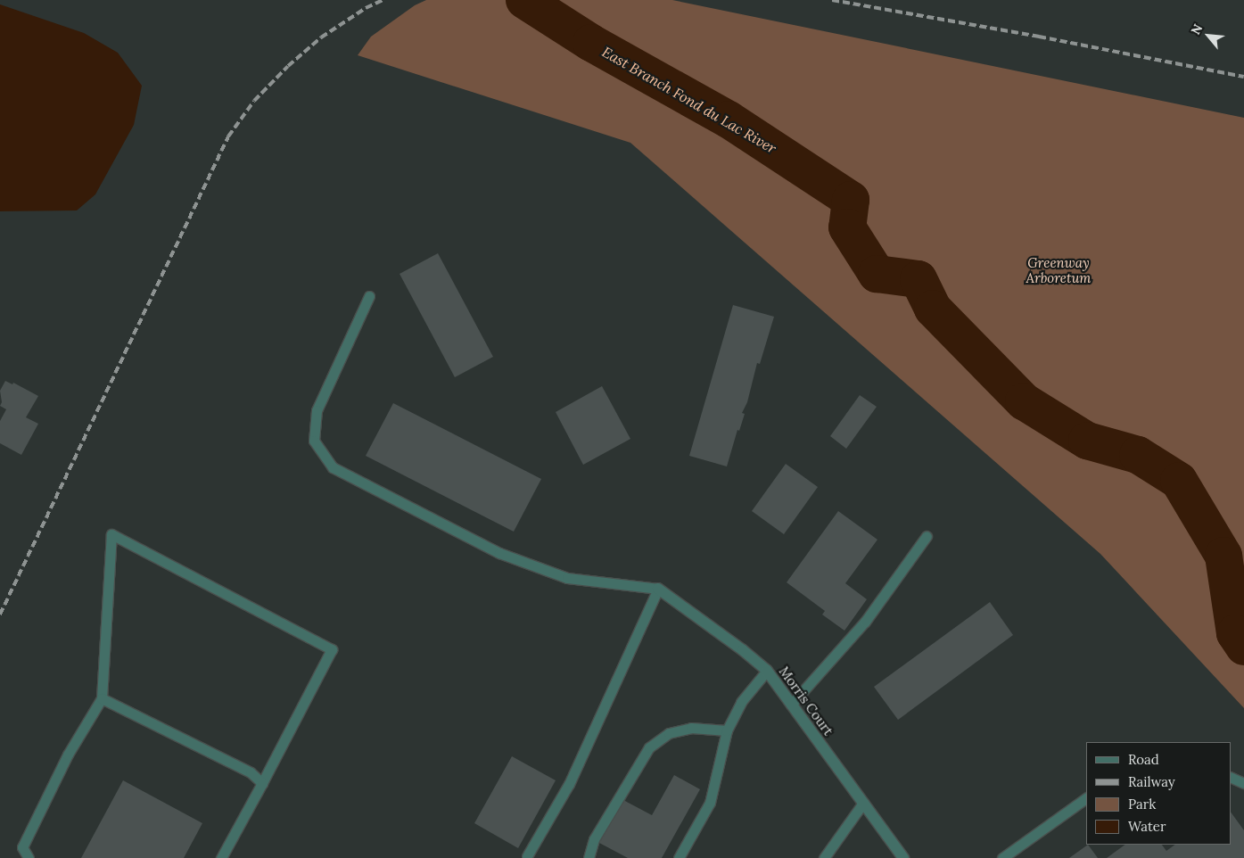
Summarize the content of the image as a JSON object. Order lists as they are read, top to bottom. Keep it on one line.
{"streets":{"street":["Morris Court"]},"water":["East Branch Fond du Lac River"],"parks":["Greenway Arboretum"],"legend":["Road","Railway","Park","Water"],"north":"top left"}
